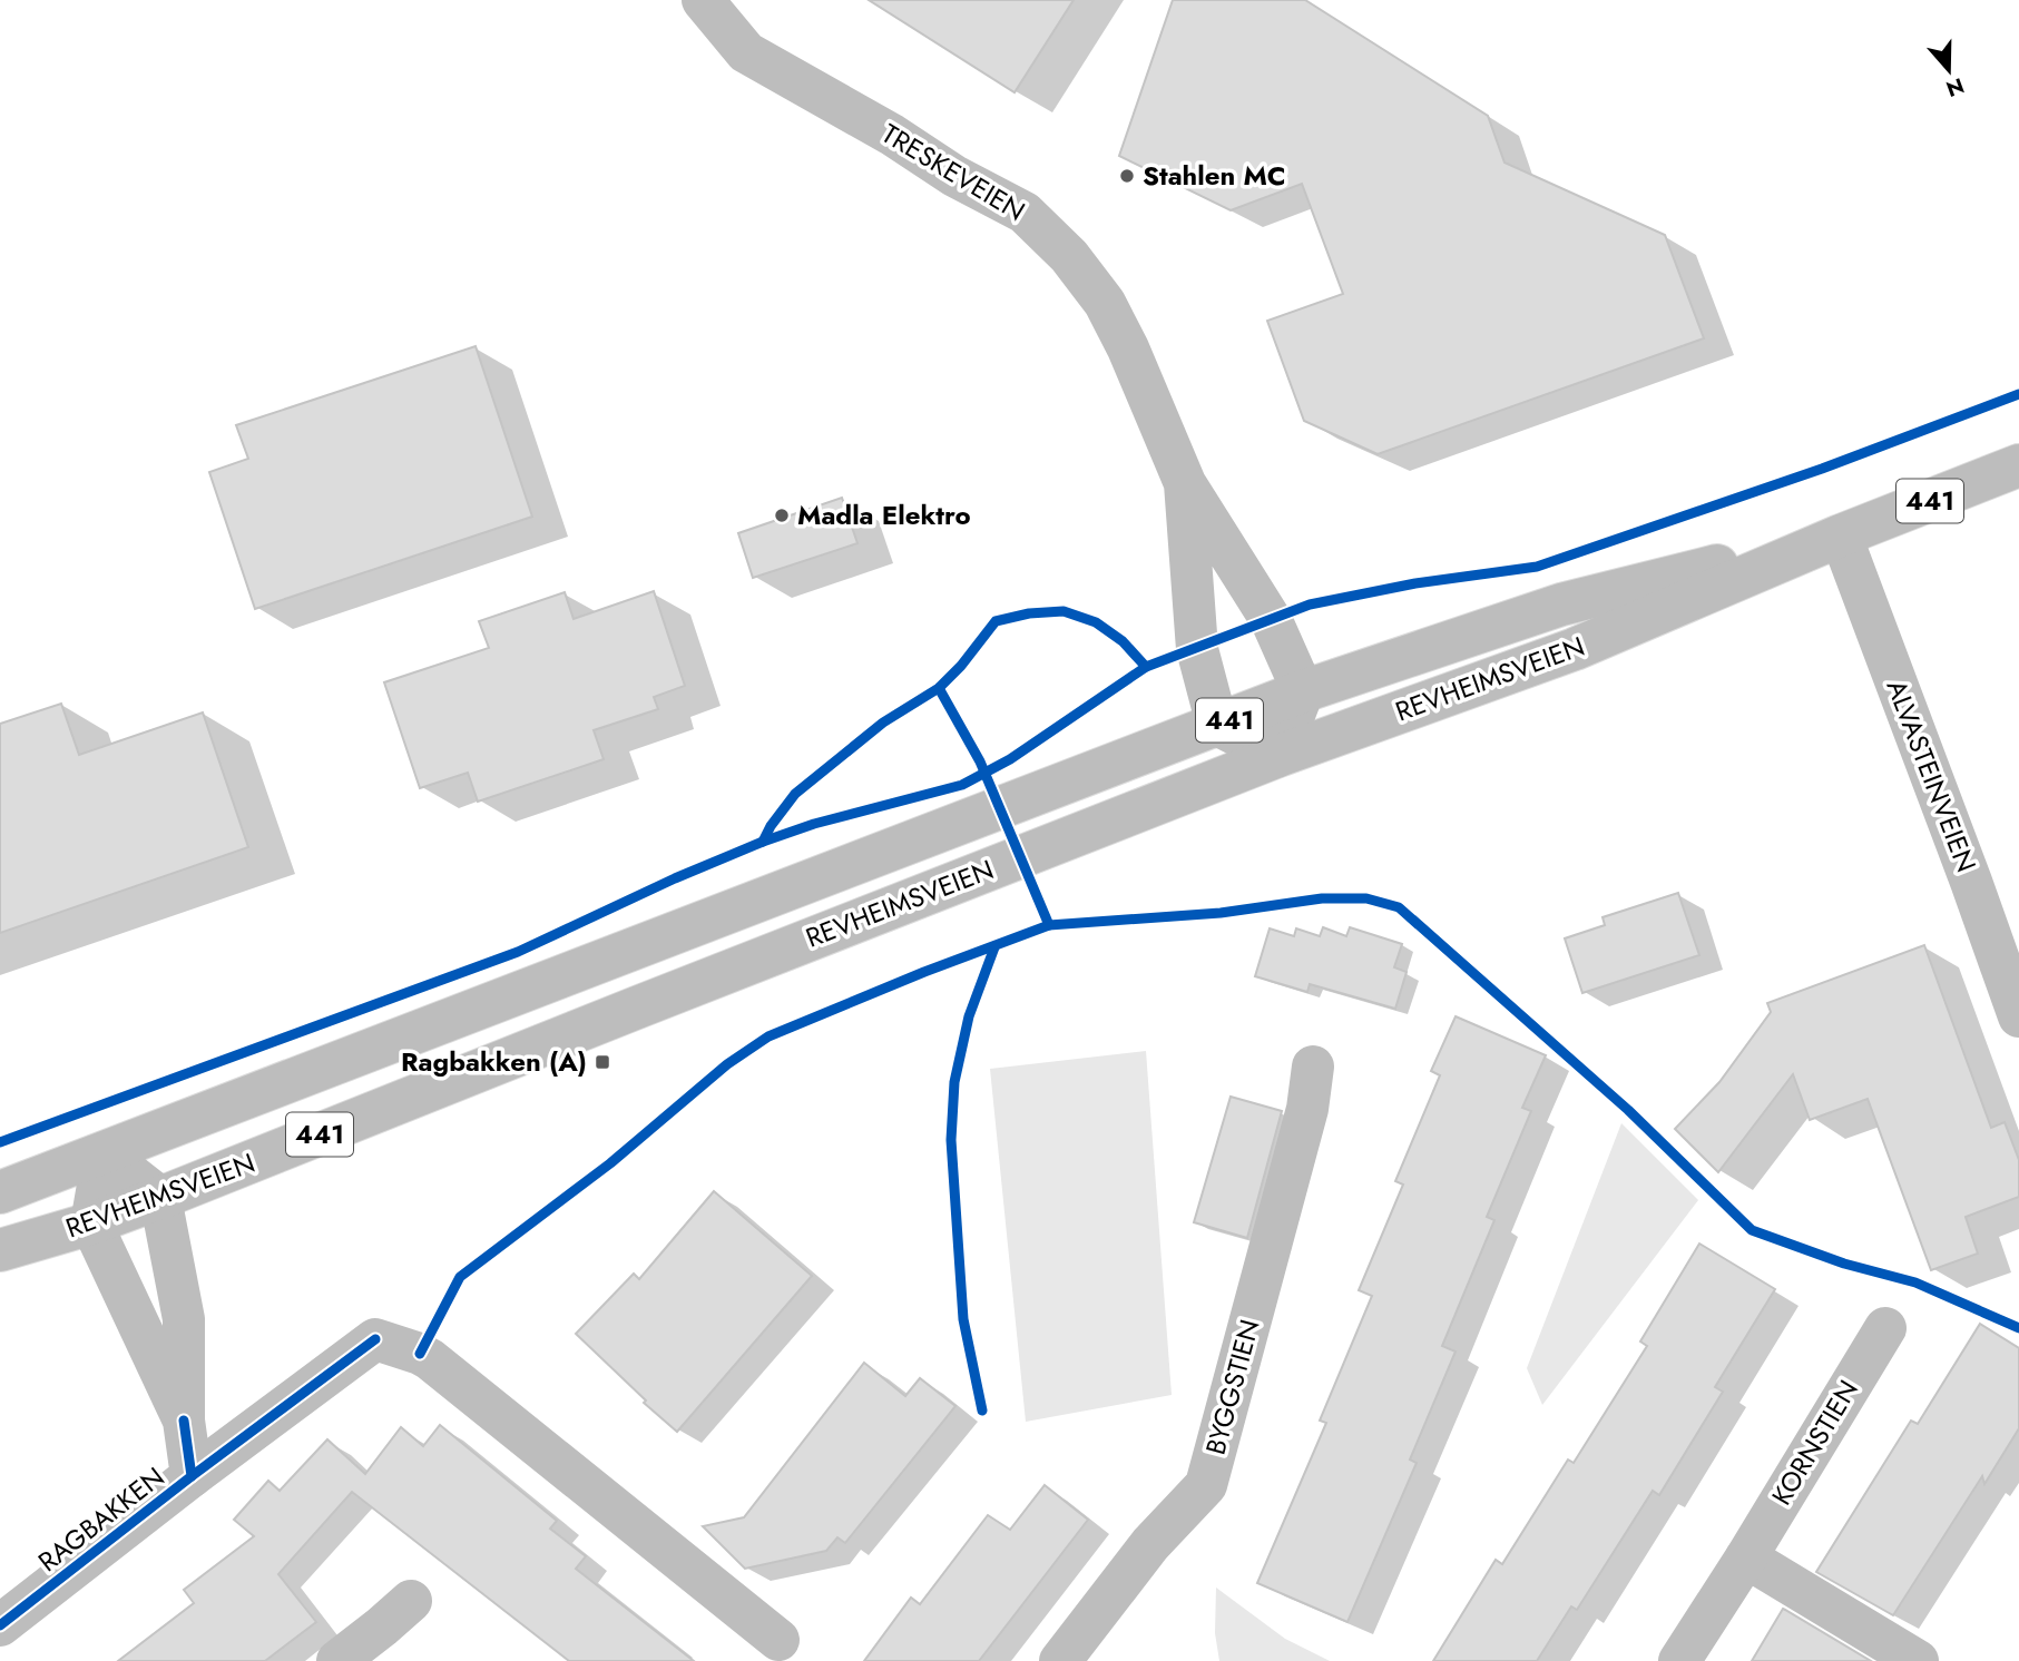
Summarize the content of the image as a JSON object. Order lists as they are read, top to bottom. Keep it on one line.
{"streets":{"street":["TRESKEVEIEN","441","REVHEIMSVEIEN","ALVASTEINVEIEN","BYGGSTIEN","KORNSTIEN","RAGBAKKEN"]},"crossings":[["TRESKEVEIEN","REVHEIMSVEIEN"],["REVHEIMSVEIEN","ALVASTEINVEIEN"],["REVHEIMSVEIEN","RAGBAKKEN"]],"places":{"other":["Stahlen MC","Madla Elektro"],"transit":["Ragbakken (A)"]},"north":"bottom"}
